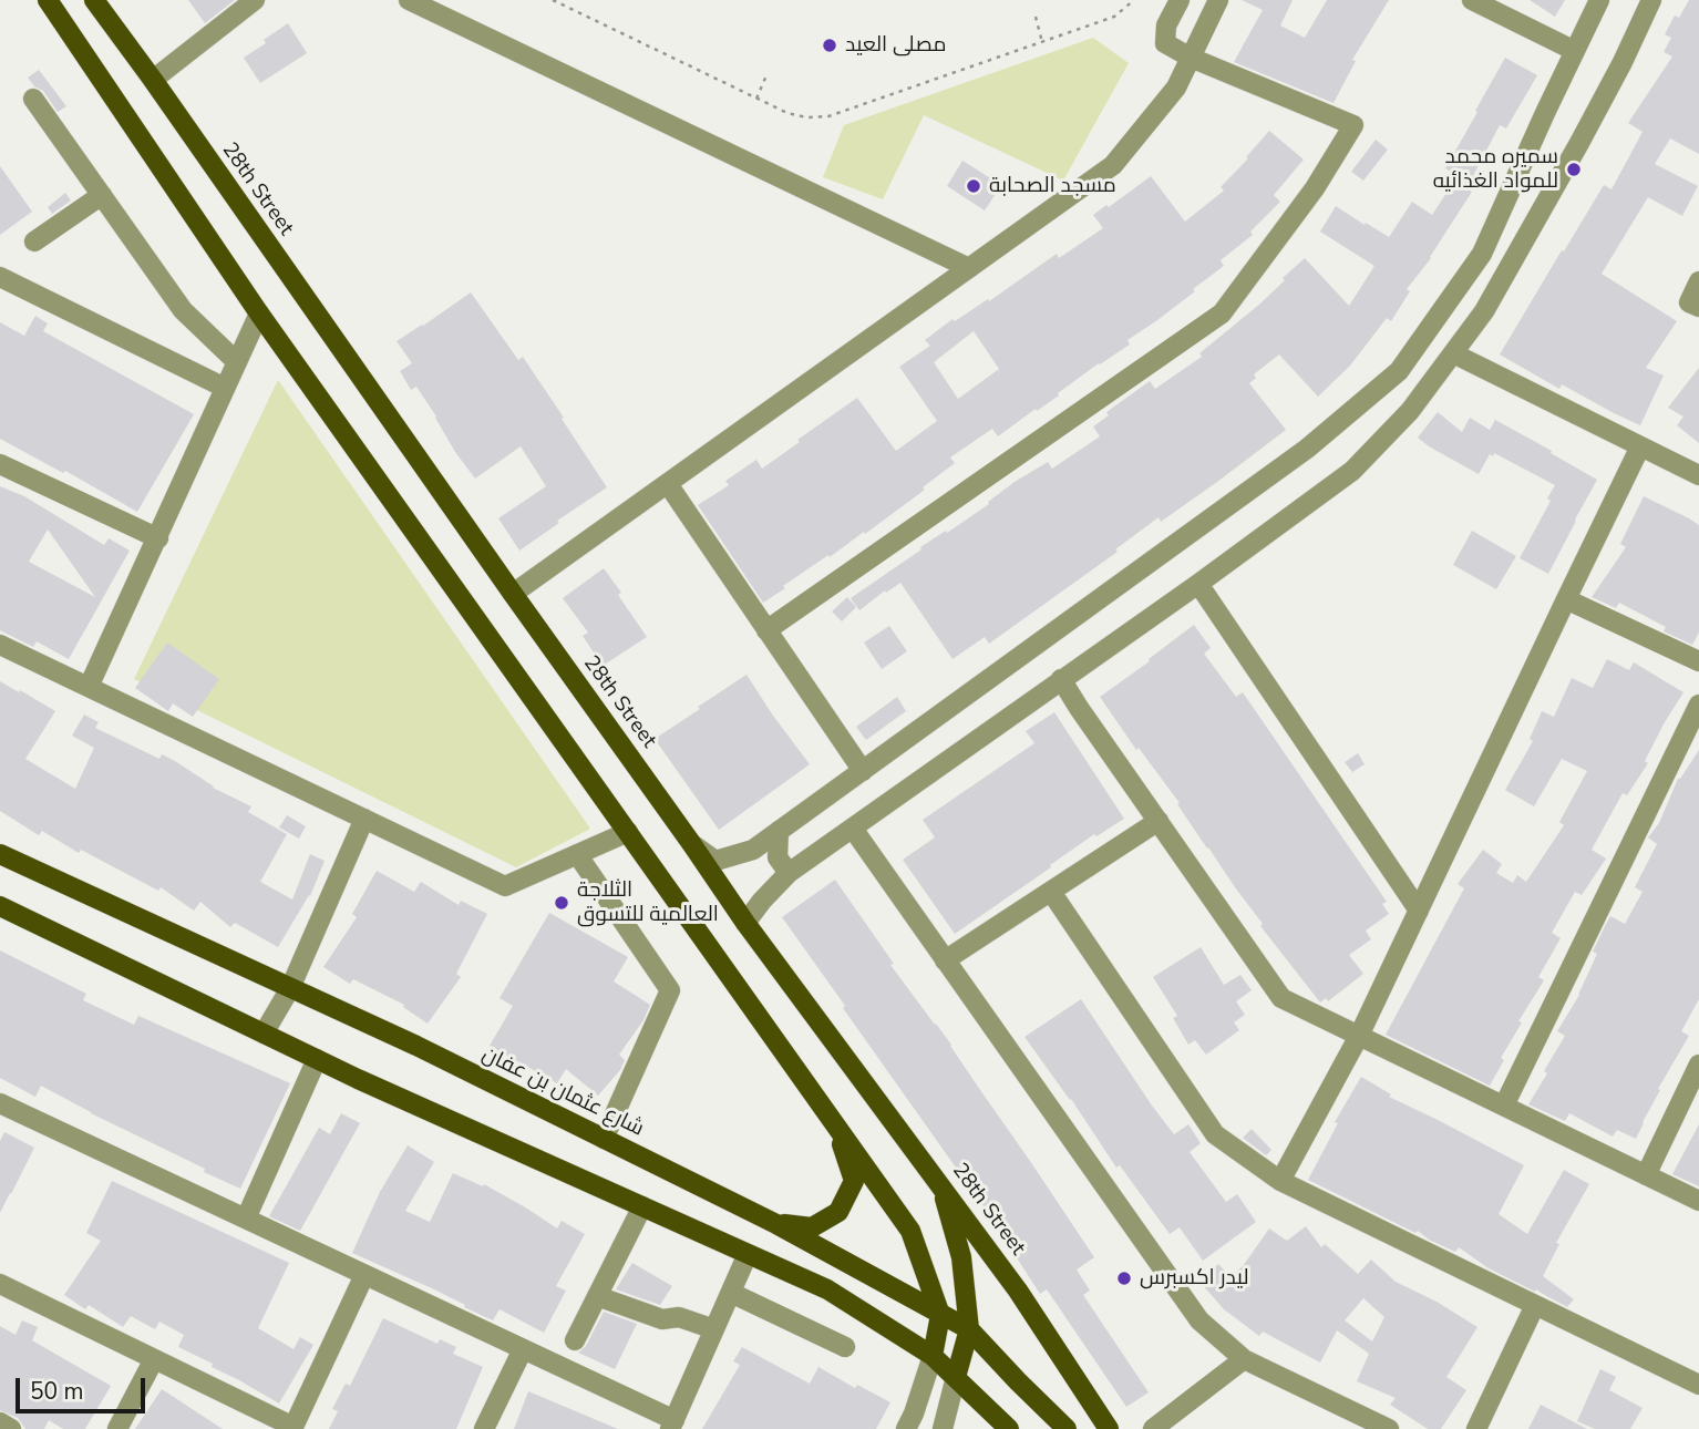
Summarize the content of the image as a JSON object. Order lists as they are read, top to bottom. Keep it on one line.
{"streets":{"main road":["28th Street","شارع عثمان بن عفان"]},"places":["مصلى العيد","سميره محمد للمواد الغذائيه","مسجد الصحابة","الثلاجة العالمية للتسوق","ليدر اكسبرس"],"scale_bar":"50 m"}
